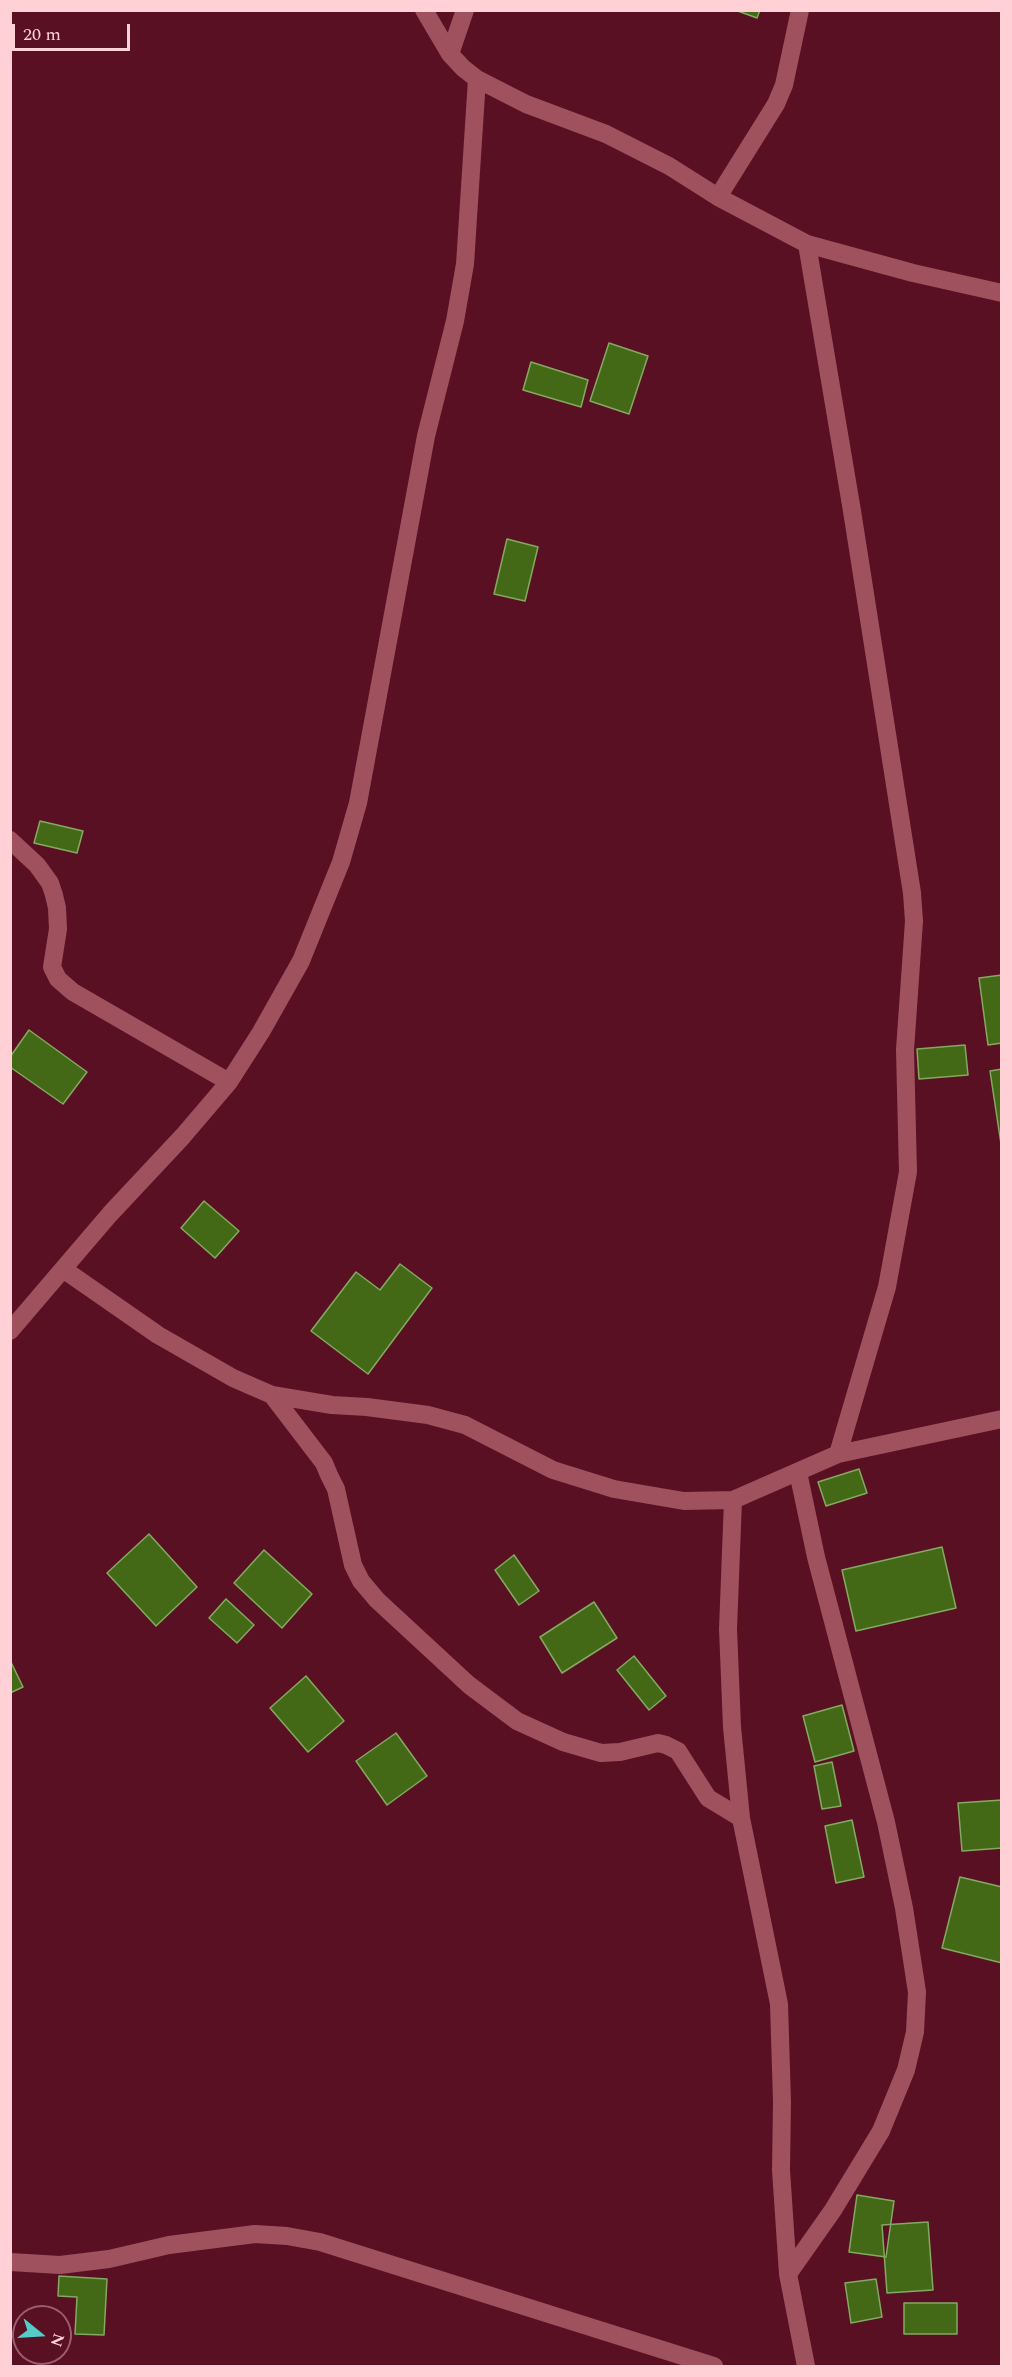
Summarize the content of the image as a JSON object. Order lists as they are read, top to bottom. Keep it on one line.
{"scale_bar":"20 m","north":"right"}
